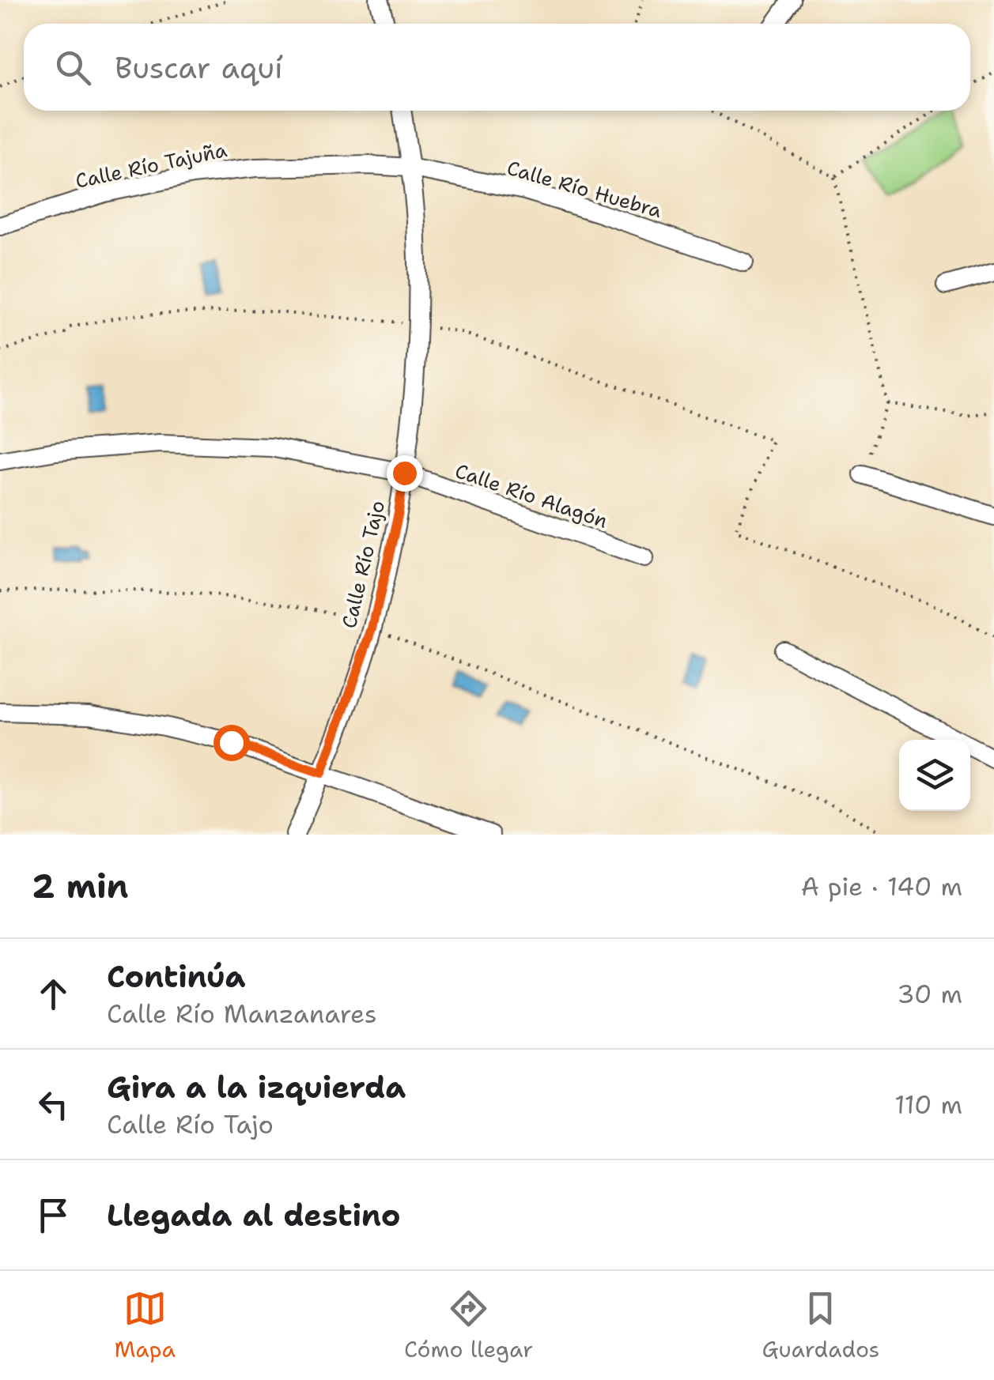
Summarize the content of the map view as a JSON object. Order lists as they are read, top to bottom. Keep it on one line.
{"streets":{"street":["Calle Río Tajuña","Calle Río Huebra","Calle Río Alagón","Calle Río Tajo"]},"crossings":[["Calle Río Tajuña","Calle Río Huebra"],["Calle Río Tajuña","Calle Río Tajo"],["Calle Río Huebra","Calle Río Tajo"],["Calle Río Alagón","Calle Río Tajo"]],"page":{"search":"Buscar aquí","heading":["2 min","A pie · 140 m"],"list":[["Continúa","Calle Río Manzanares","30 m"],["Gira a la izquierda","Calle Río Tajo","110 m"],"Llegada al destino"],"nav":["Mapa","Cómo llegar","Guardados"]}}
